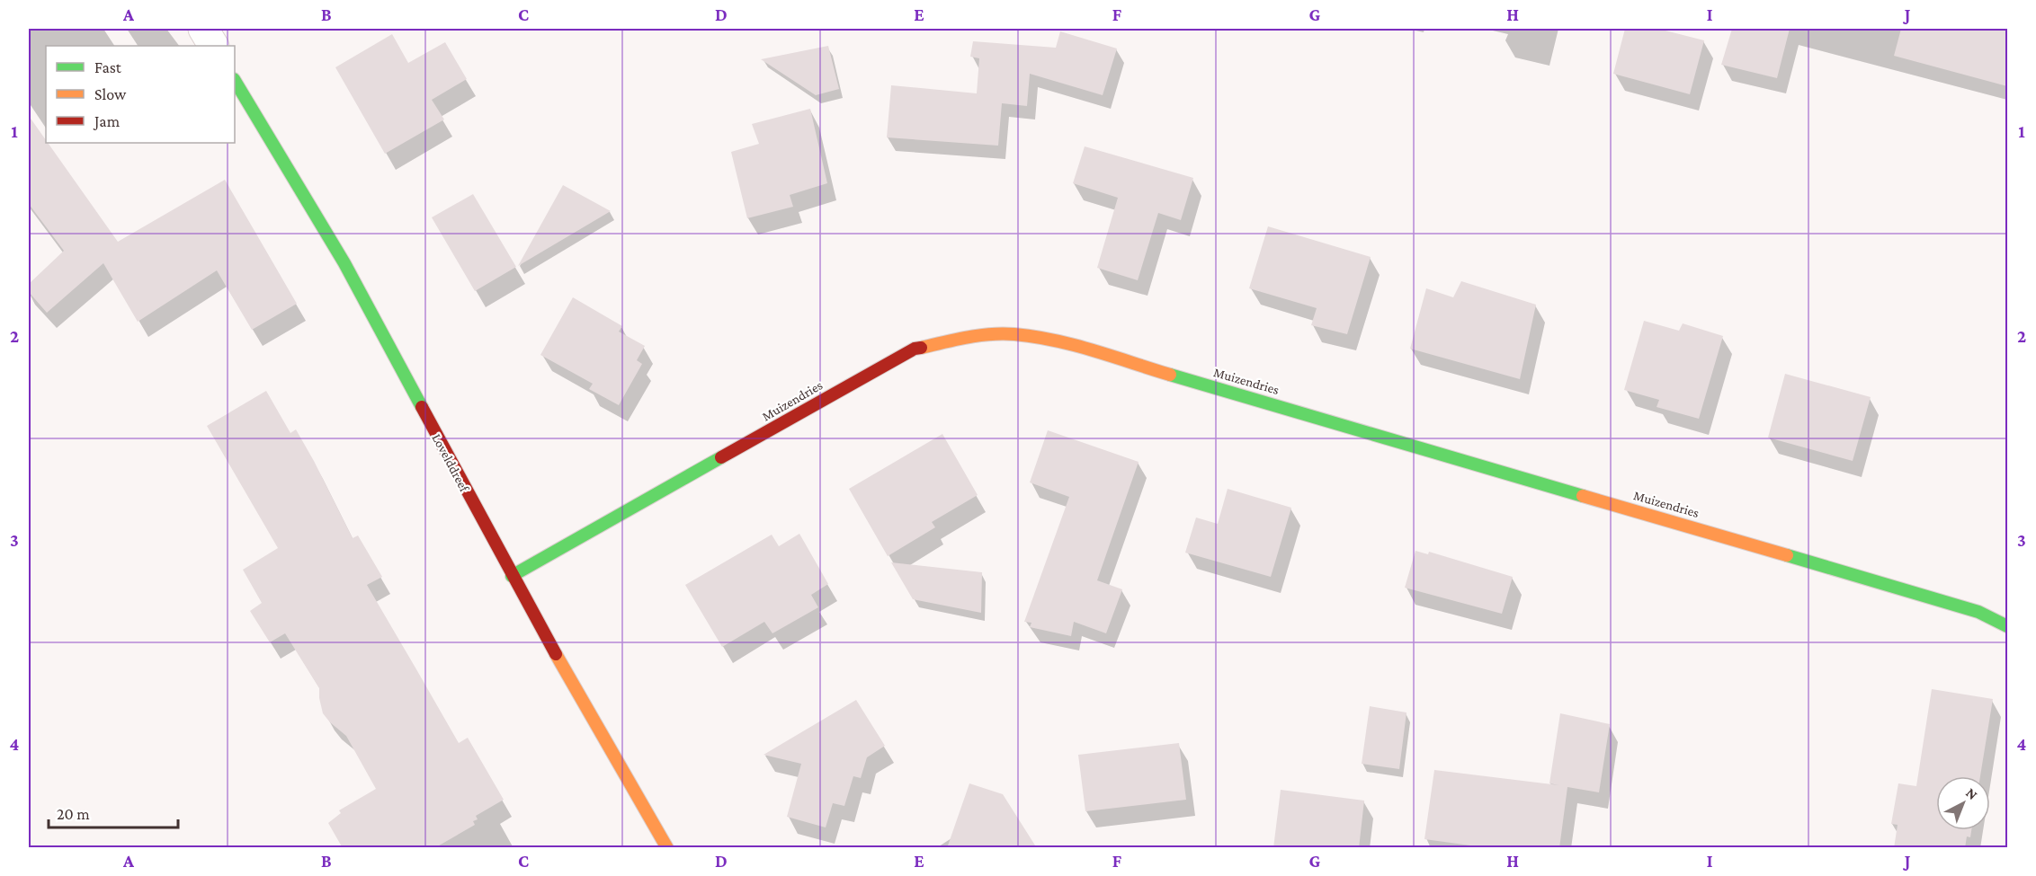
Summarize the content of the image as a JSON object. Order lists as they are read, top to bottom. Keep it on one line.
{"streets":{"street":["Muizendries","Lovelddreef"]},"crossings":[["Muizendries","Lovelddreef"]],"legend":["Fast","Slow","Jam"],"scale_bar":"20 m","north":"top right","grid":{"columns":["A","B","C","D","E","F","G","H","I","J"],"rows":["1","2","3","4"]}}
